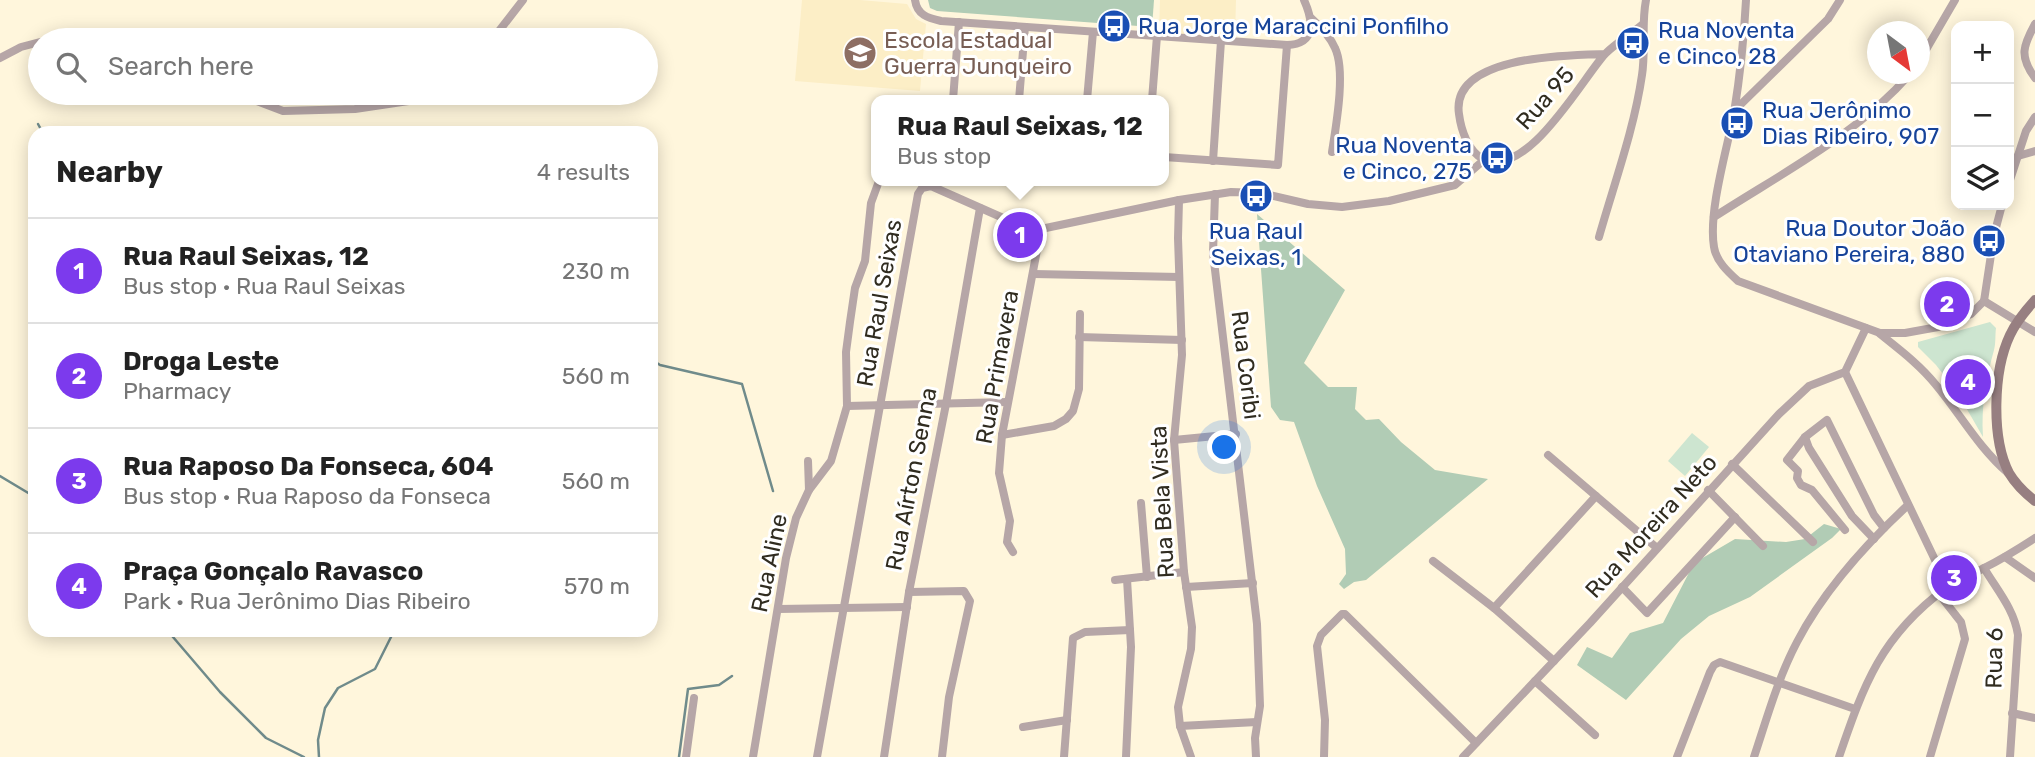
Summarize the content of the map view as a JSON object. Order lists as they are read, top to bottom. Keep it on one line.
{"streets":{"street":["Rua 95","Rua Raul Seixas","Rua Coribi","Rua Primavera","Rua Aírton Senna","Rua Bela Vista","Rua Moreira Neto","Rua Aline","Rua 6"]},"crossings":[["Rua 95","Rua Raul Seixas"],["Rua Raul Seixas","Rua Coribi"],["Rua Raul Seixas","Rua Primavera"],["Rua Raul Seixas","Rua Aírton Senna"],["Rua Raul Seixas","Rua Bela Vista"]],"places":{"bus stop":["Rua Jorge Maraccini Ponfilho","Rua Noventa e Cinco, 28","Rua Jerônimo Dias Ribeiro, 907","Rua Noventa e Cinco, 275","Rua Raul Seixas, 1","Rua Doutor João Otaviano Pereira, 880"],"school or university":["Escola Estadual Guerra Junqueiro"]},"north":"bottom right","page":{"map_buttons":["+","−"],"search":"Search here","popup":["Rua Raul Seixas, 12","Bus stop"],"heading":["Nearby","4 results"],"pins":["1","2","4","3"],"list":[{"mark":"1","name":"Rua Raul Seixas, 12","note":"Bus stop · Rua Raul Seixas","value":"230 m"},{"mark":"2","name":"Droga Leste","note":"Pharmacy","value":"560 m"},{"mark":"3","name":"Rua Raposo Da Fonseca, 604","note":"Bus stop · Rua Raposo da Fonseca","value":"560 m"},{"mark":"4","name":"Praça Gonçalo Ravasco","note":"Park · Rua Jerônimo Dias Ribeiro","value":"570 m"}]}}
